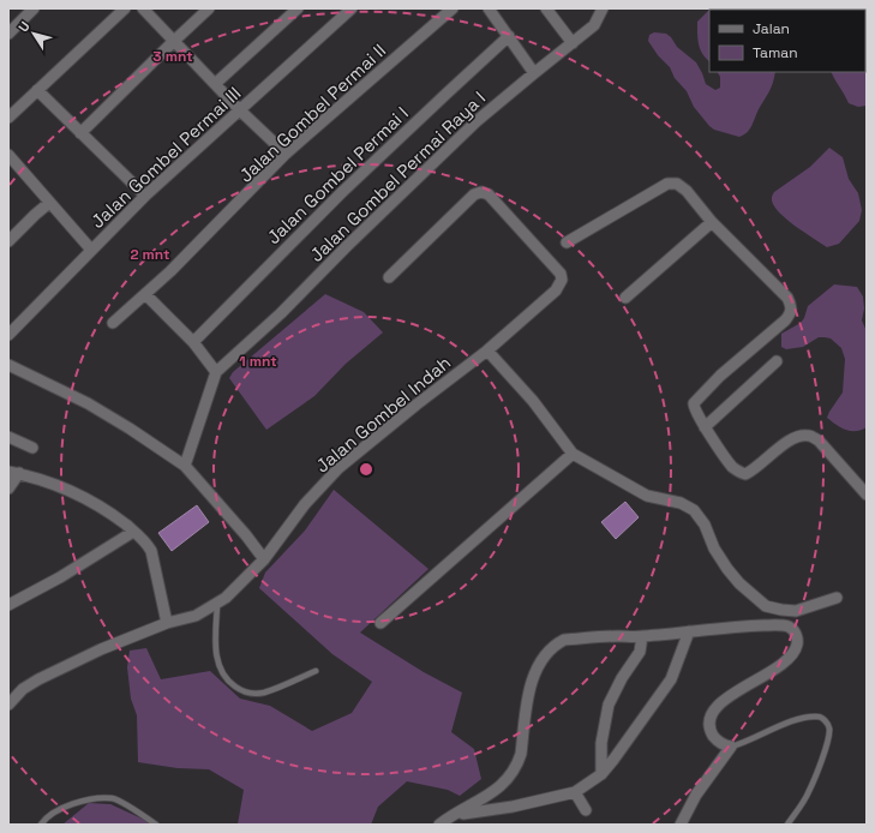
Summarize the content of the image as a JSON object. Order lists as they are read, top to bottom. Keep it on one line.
{"streets":{"street":["Jalan Gombel Permai II","Jalan Gombel Permai III","Jalan Gombel Permai I","Jalan Gombel Permai Raya I","Jalan Gombel Indah"]},"legend":["Jalan","Taman"],"north":"top left","rings":["3 mnt","2 mnt","1 mnt"]}
